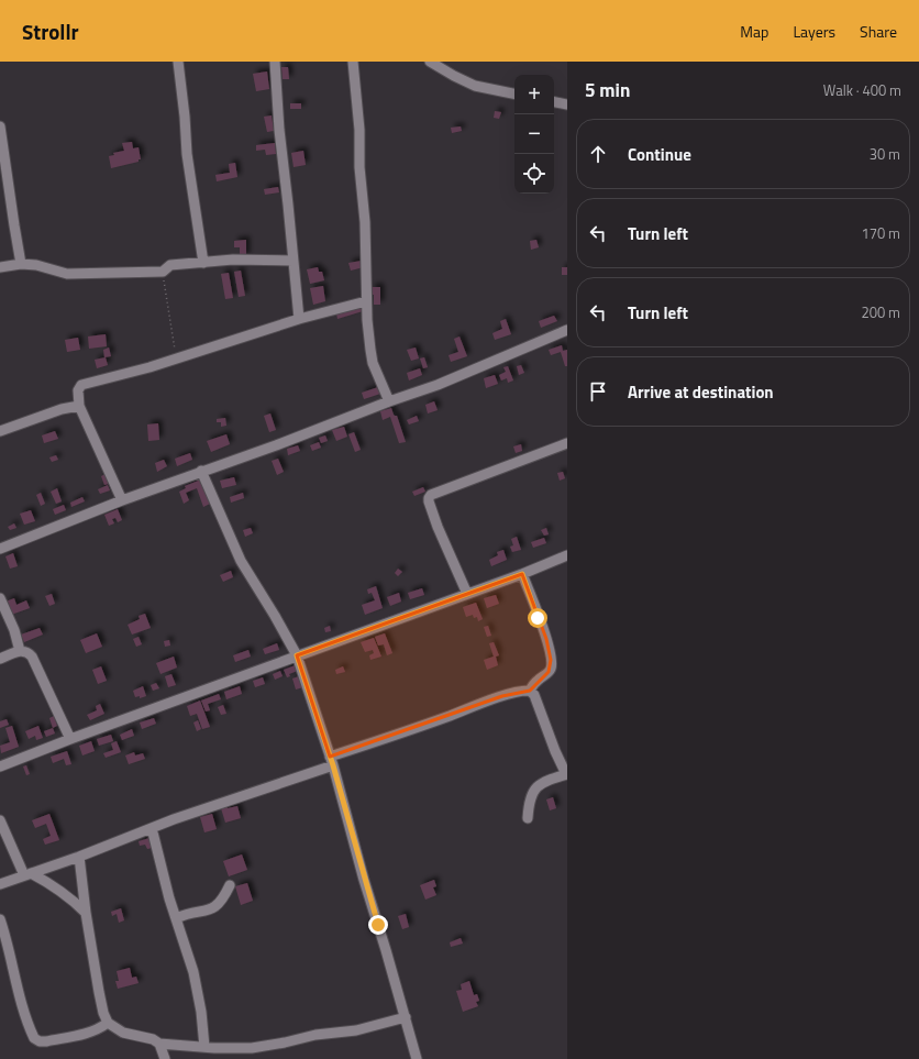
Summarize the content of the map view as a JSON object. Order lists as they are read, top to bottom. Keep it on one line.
{"page":{"header":"Strollr","nav":["Map","Layers","Share"],"heading":["5 min","Walk · 400 m"],"map_buttons":["+","−"],"list":[["Continue","30 m"],["Turn left","170 m"],["Turn left","200 m"],"Arrive at destination"]}}
